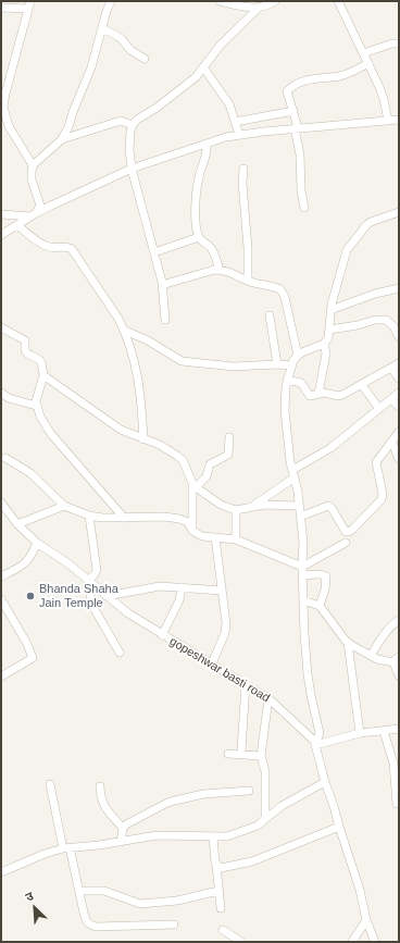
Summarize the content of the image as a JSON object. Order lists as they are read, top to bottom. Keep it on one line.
{"streets":{"street":["gopeshwar basti road"]},"places":["Bhanda Shaha Jain Temple"],"north":"top left"}
